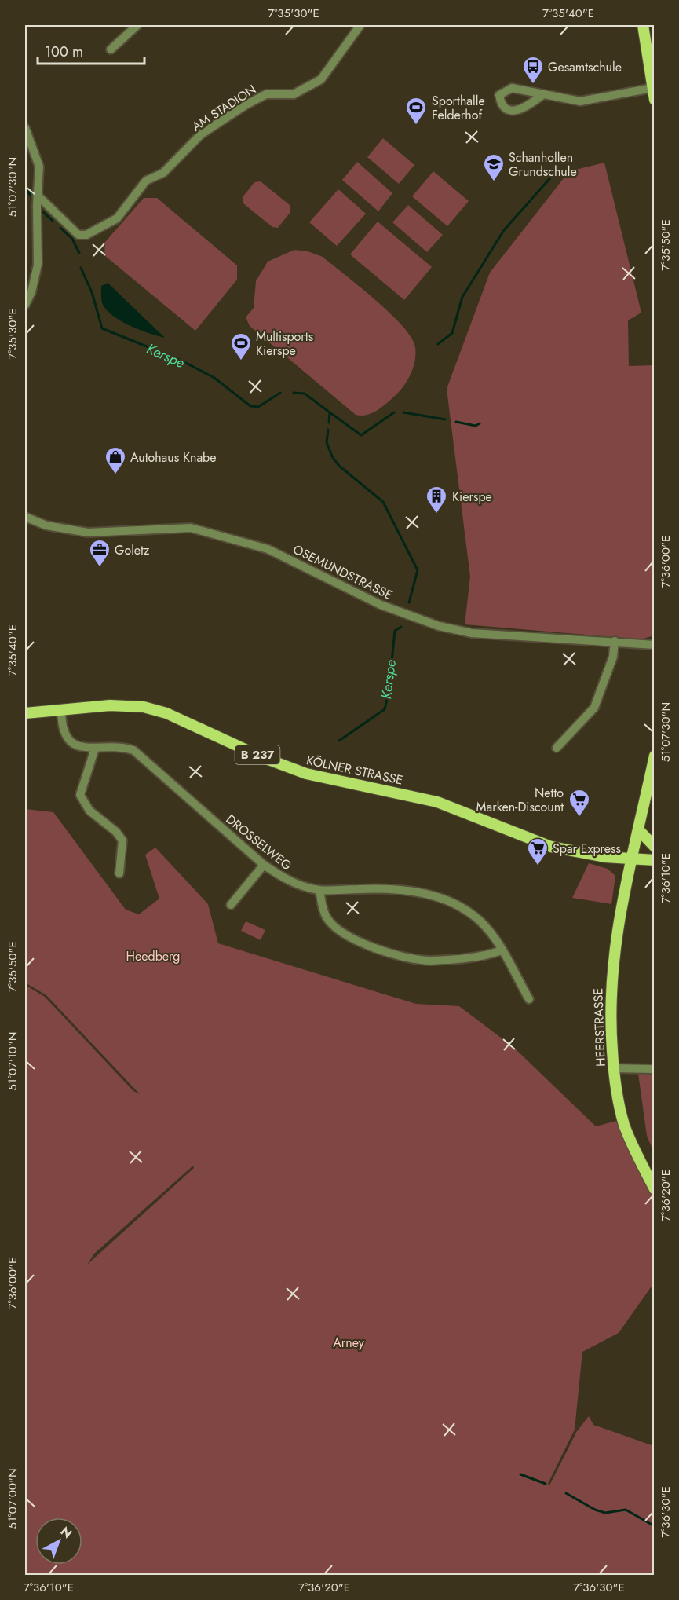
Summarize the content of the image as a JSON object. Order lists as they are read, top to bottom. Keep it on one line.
{"streets":{"main road":["B 237","KÖLNER STRASSE","HEERSTRASSE"],"street":["AM STADION","OSEMUNDSTRASSE","DROSSELWEG"]},"crossings":[["KÖLNER STRASSE","DROSSELWEG"],["KÖLNER STRASSE","HEERSTRASSE"]],"water":["Kerspe"],"parks":["Heedberg","Arney"],"places":{"bus stop":["Gesamtschule"],"sports":["Sporthalle Felderhof","Multisports Kierspe"],"school or university":["Schanhollen Grundschule"],"shop":["Autohaus Knabe"],"building":["Kierspe"],"office":["Goletz"],"supermarket":["Netto Marken-Discount","Spar Express"]},"scale_bar":"100 m","north":"top right","coordinates":["7°35'30\"E","7°35'40\"E","51°07'30\"N","7°35'50\"E","7°36'00\"E","7°36'10\"E","51°07'10\"N","7°36'20\"E","51°07'00\"N","7°36'30\"E"]}
